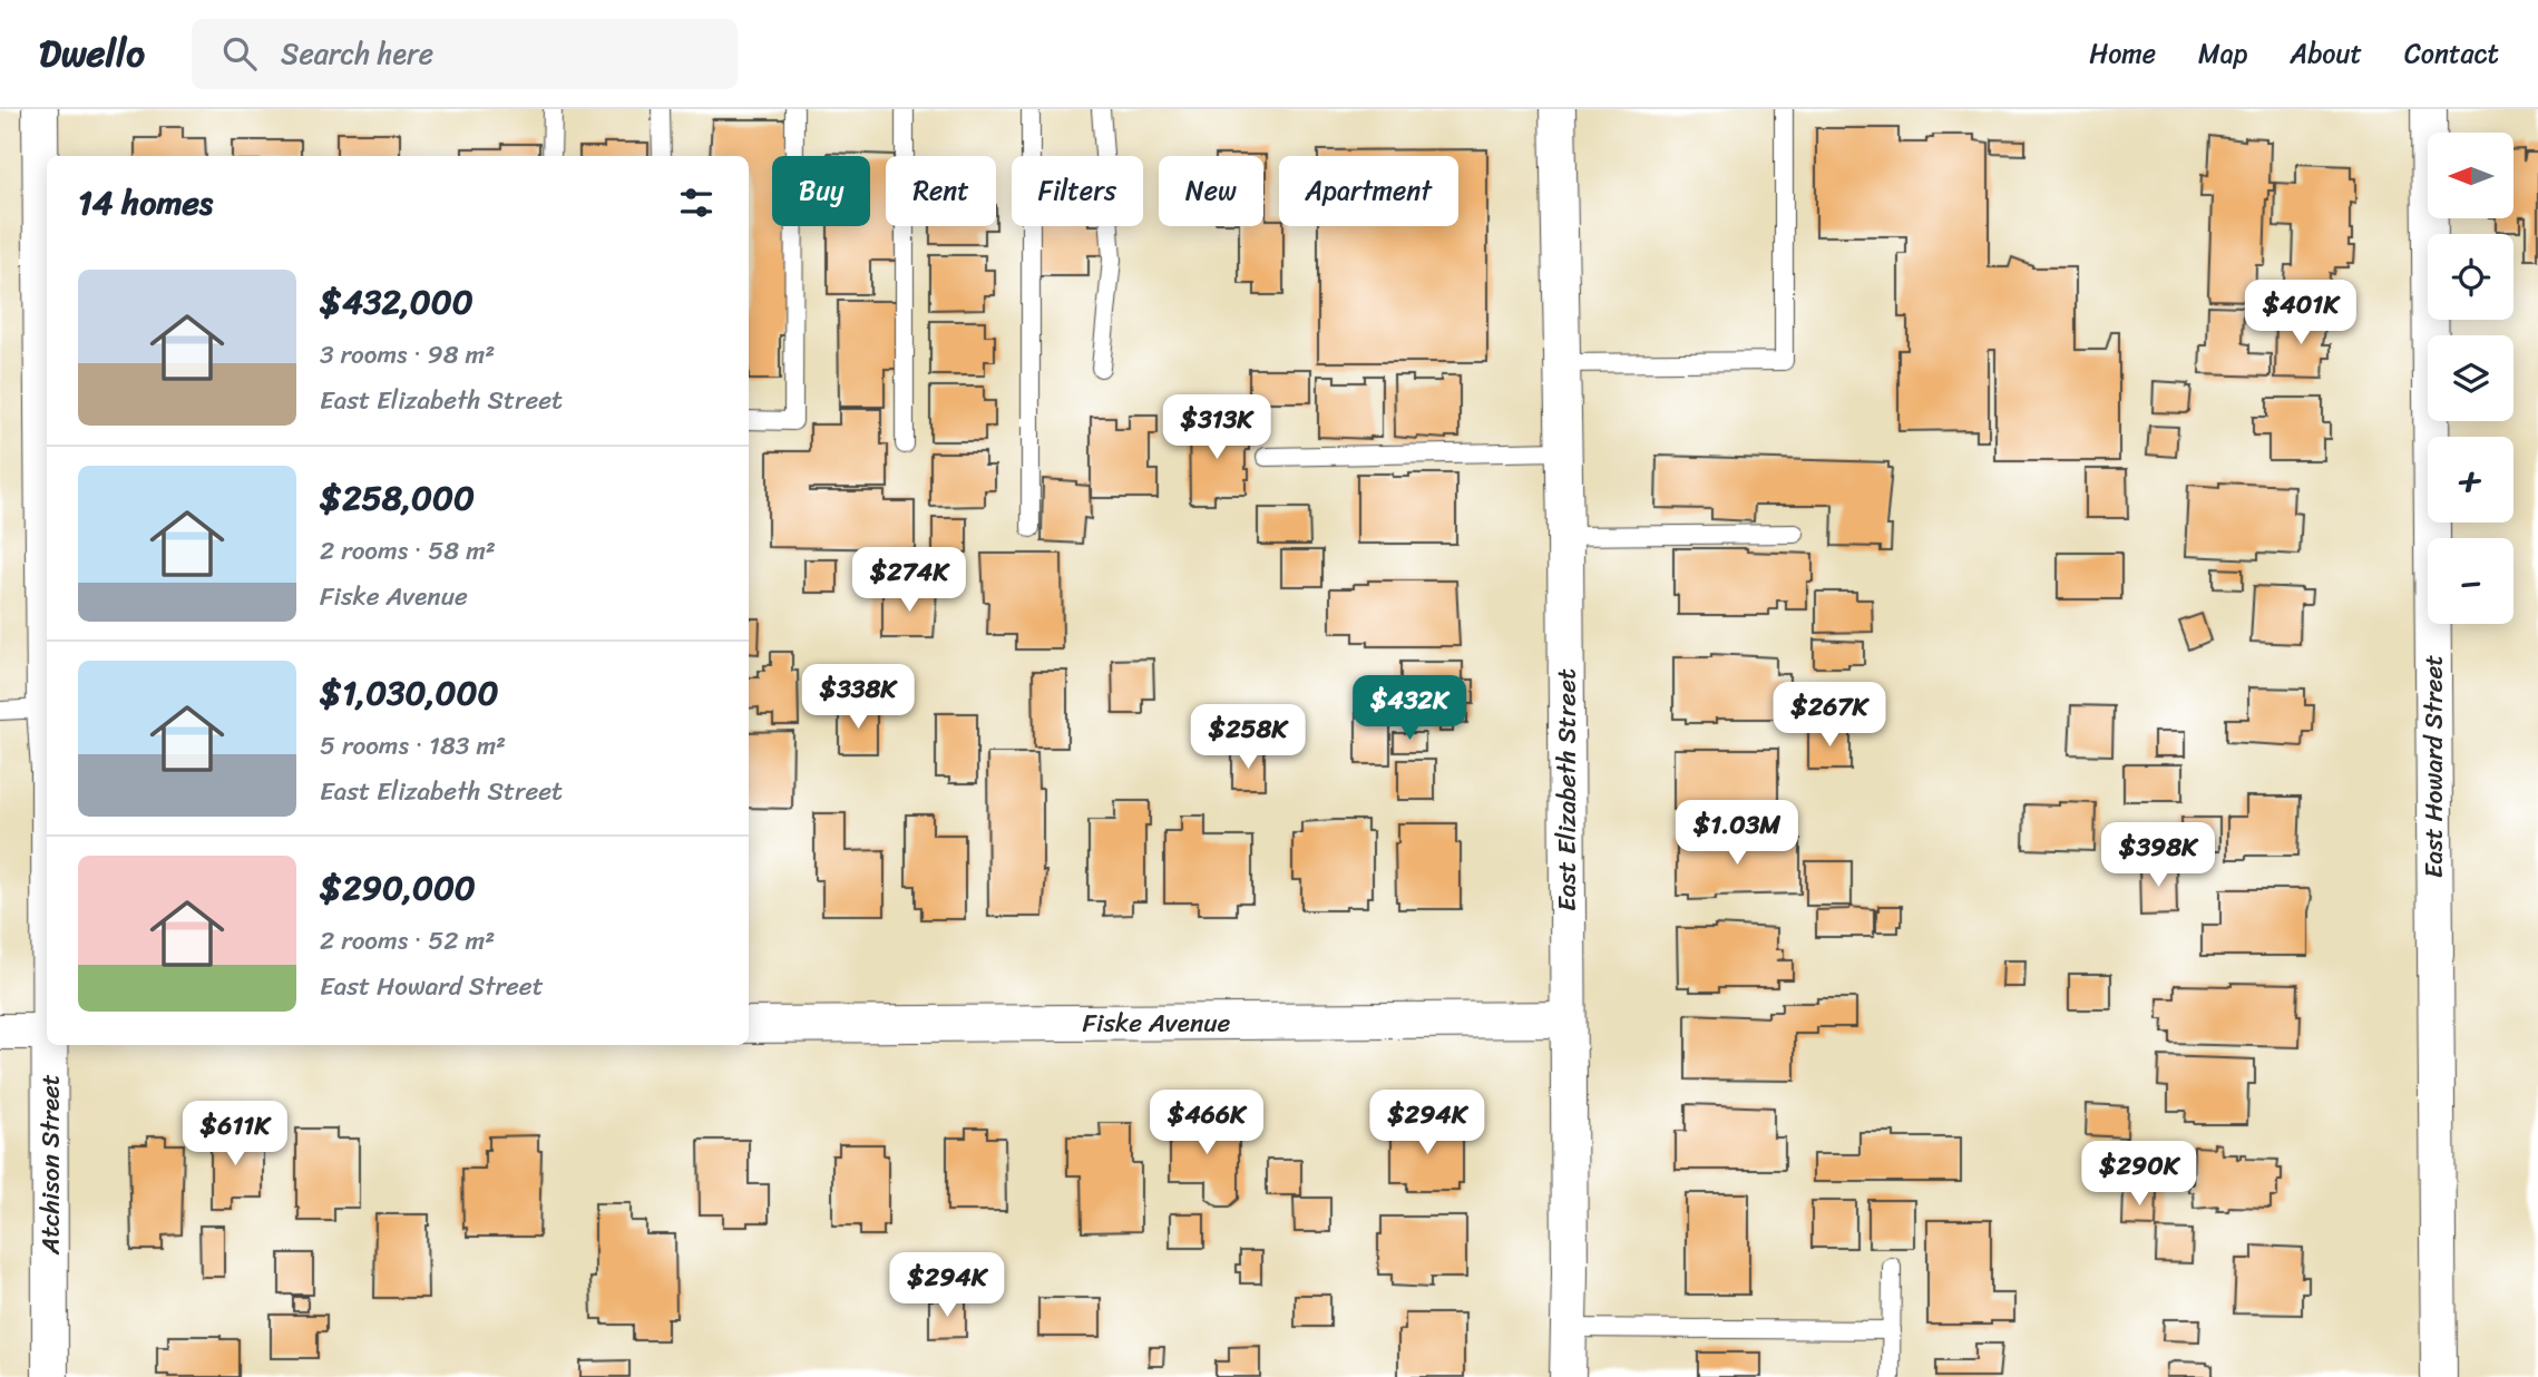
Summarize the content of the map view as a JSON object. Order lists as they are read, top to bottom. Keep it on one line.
{"streets":{"street":["East Howard Street","East Elizabeth Street","Fiske Avenue","Atchison Street"]},"crossings":[["East Elizabeth Street","Fiske Avenue"]],"north":"left","page":{"header":"Dwello","search":"Search here","nav":["Home","Map","About","Contact"],"map_buttons":["+","−"],"chip":["Buy","Rent","Filters","New","Apartment"],"heading":"14 homes","list":[{"name":"$432,000","note":"3 rooms · 98 m² · East Elizabeth Street"},{"name":"$258,000","note":"2 rooms · 58 m² · Fiske Avenue"},{"name":"$1,030,000","note":"5 rooms · 183 m² · East Elizabeth Street"},{"name":"$290,000","note":"2 rooms · 52 m² · East Howard Street"}],"price":["$401K","$313K","$274K","$338K","$432K","$267K","$258K","$1.03M","$398K","$466K","$294K","$611K","$290K","$294K"]}}
